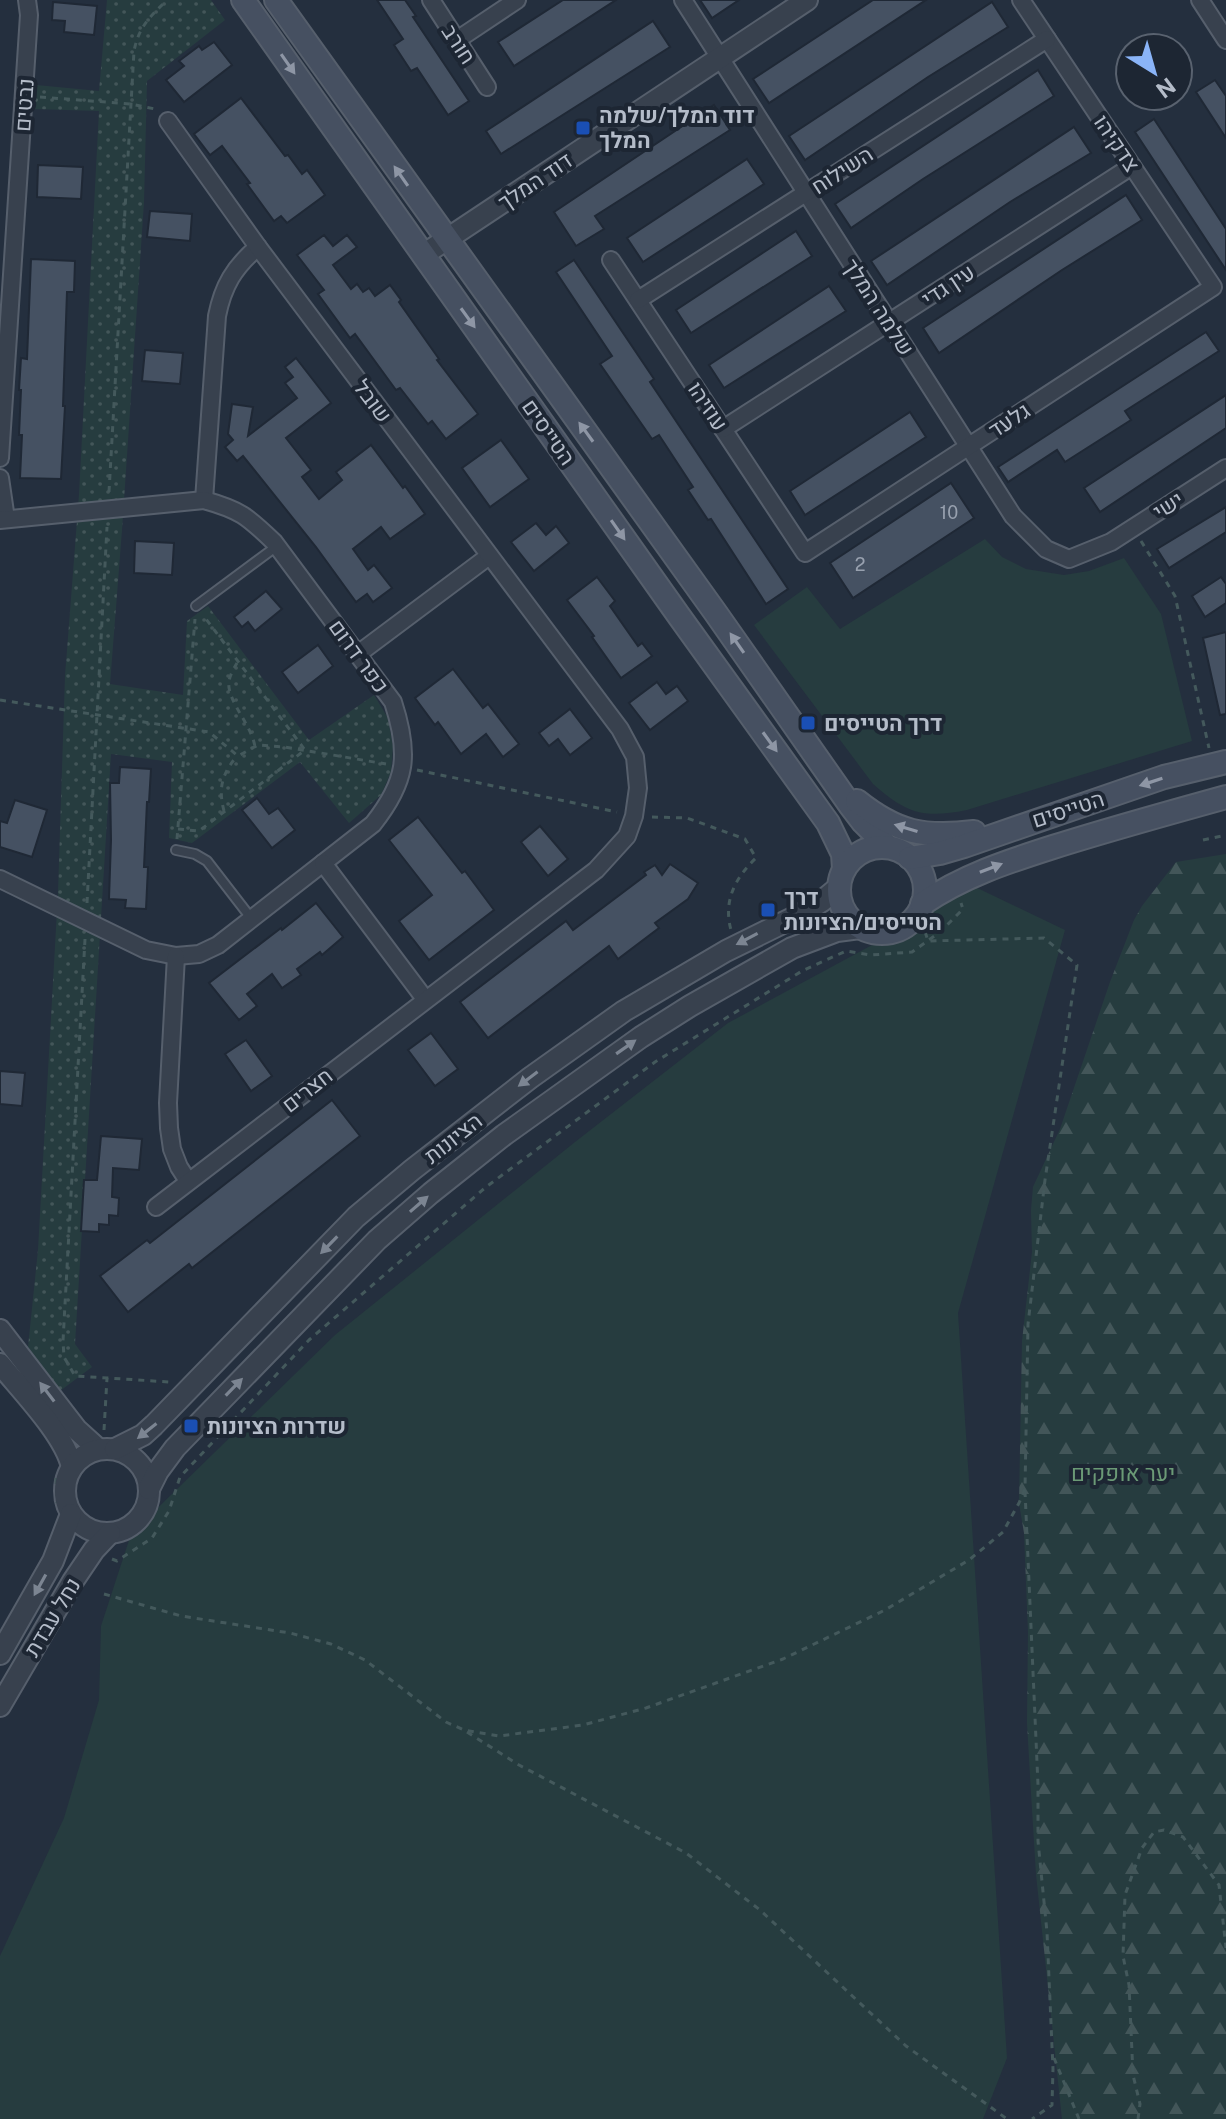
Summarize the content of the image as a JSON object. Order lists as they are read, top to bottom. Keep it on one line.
{"streets":{"main road":["הטייסים"],"street":["חורב","נבטים","צדקיהו","השילוח","דוד המלך","עין גדי","שלמה המלך","שובל","עוזיהו","גלעד","ישי","כפר דרום","חצרים","הציונות","נחל עבדת"]},"crossings":[["צדקיהו","השילוח"],["צדקיהו","עין גדי"],["צדקיהו","גלעד"],["השילוח","שלמה המלך"],["השילוח","עוזיהו"],["דוד המלך","שלמה המלך"],["דוד המלך","הטייסים"],["עין גדי","שלמה המלך"],["עין גדי","עוזיהו"],["שלמה המלך","גלעד"],["שלמה המלך","ישי"],["שובל","חצרים"],["עוזיהו","גלעד"],["הטייסים","הציונות"],["הציונות","נחל עבדת"]],"parks":["יער אופקים"],"places":{"transit":["דוד המלך/שלמה המלך","דרך הטייסים","דרך הטייסים/הציונות","שדרות הציונות"]},"house_numbers":["10","2"],"north":"bottom right"}
